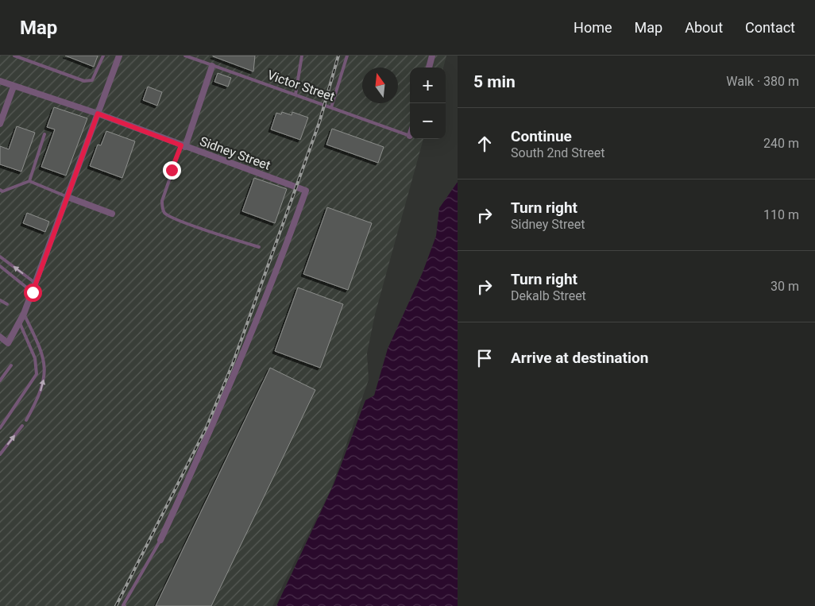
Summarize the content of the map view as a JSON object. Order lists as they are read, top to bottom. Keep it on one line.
{"streets":{"street":["Sidney Street"],"lane":["Victor Street"]},"north":"top","page":{"header":"Map","nav":["Home","Map","About","Contact"],"heading":["5 min","Walk · 380 m"],"map_buttons":["+","−"],"list":[["Continue","South 2nd Street","240 m"],["Turn right","Sidney Street","110 m"],["Turn right","Dekalb Street","30 m"],"Arrive at destination"]}}
